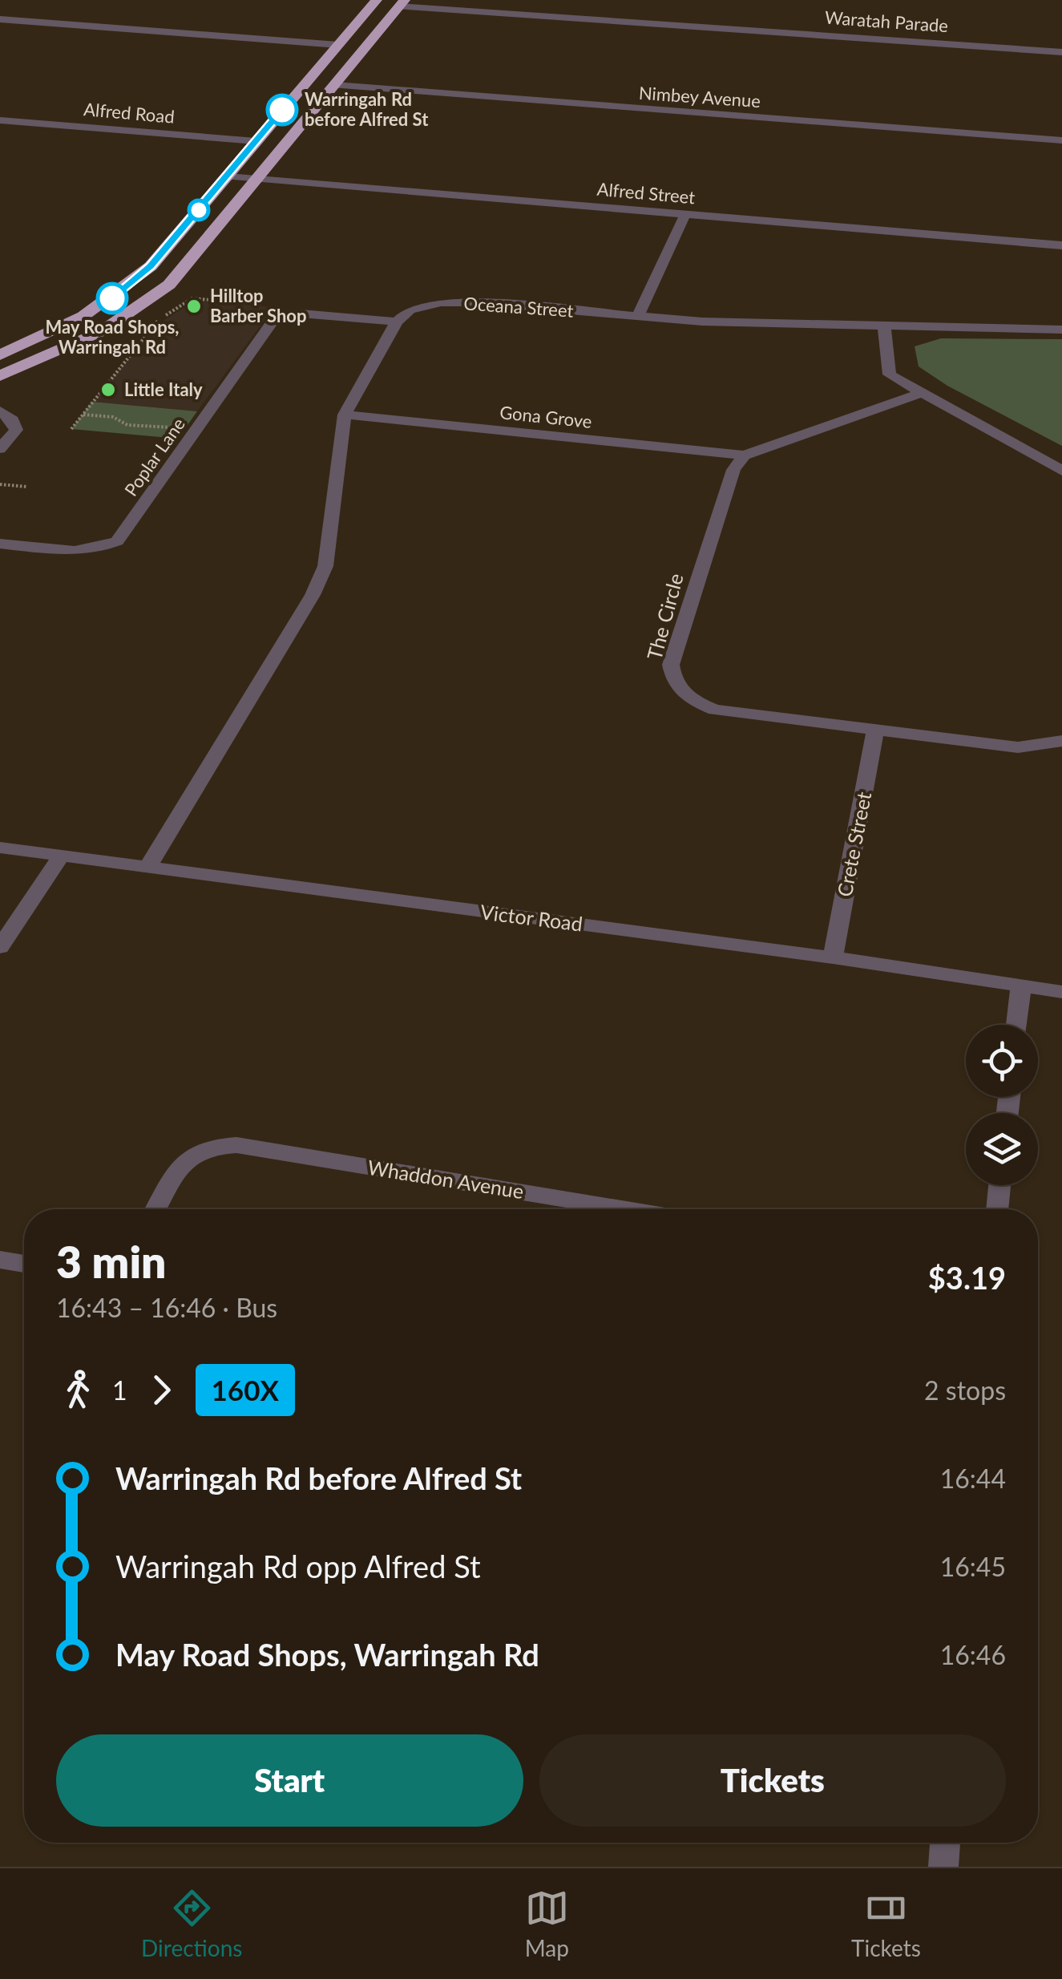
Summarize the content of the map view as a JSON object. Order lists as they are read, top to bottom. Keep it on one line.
{"streets":{"highway":["Waratah Parade"],"street":["Nimbey Avenue","Alfred Road","Alfred Street","Oceana Street","Gona Grove","Poplar Lane","The Circle","Crete Street","Victor Road","Whaddon Avenue"]},"crossings":[["Gona Grove","The Circle"],["The Circle","Crete Street"],["Crete Street","Victor Road"]],"places":["Warringah Rd before Alfred St","May Road Shops, Warringah Rd","Hilltop Barber Shop","Little Italy"],"lines":["bus line 160X"],"page":{"heading":["3 min","16:43 – 16:46 · Bus","$3.19"],"legs":["1","160X","2 stops"],"list":[{"name":"Warringah Rd before Alfred St","value":"16:44"},{"name":"Warringah Rd opp Alfred St","value":"16:45"},{"name":"May Road Shops, Warringah Rd","value":"16:46"}],"buttons":["Start","Tickets"],"tabs":["Directions","Map","Tickets"]}}
